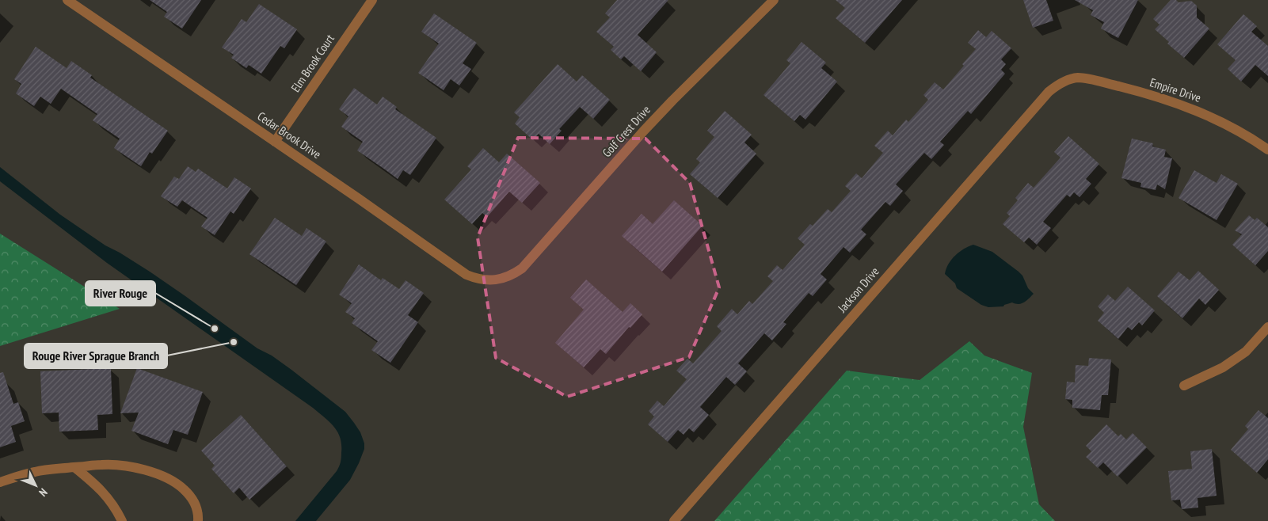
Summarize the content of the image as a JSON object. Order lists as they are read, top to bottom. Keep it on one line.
{"streets":{"street":["Elm Brook Court","Empire Drive","Golf Crest Drive","Cedar Brook Drive","Jackson Drive"]},"crossings":[["Elm Brook Court","Cedar Brook Drive"],["Empire Drive","Jackson Drive"],["Golf Crest Drive","Cedar Brook Drive"]],"places":["River Rouge","Rouge River Sprague Branch"],"north":"bottom right"}
